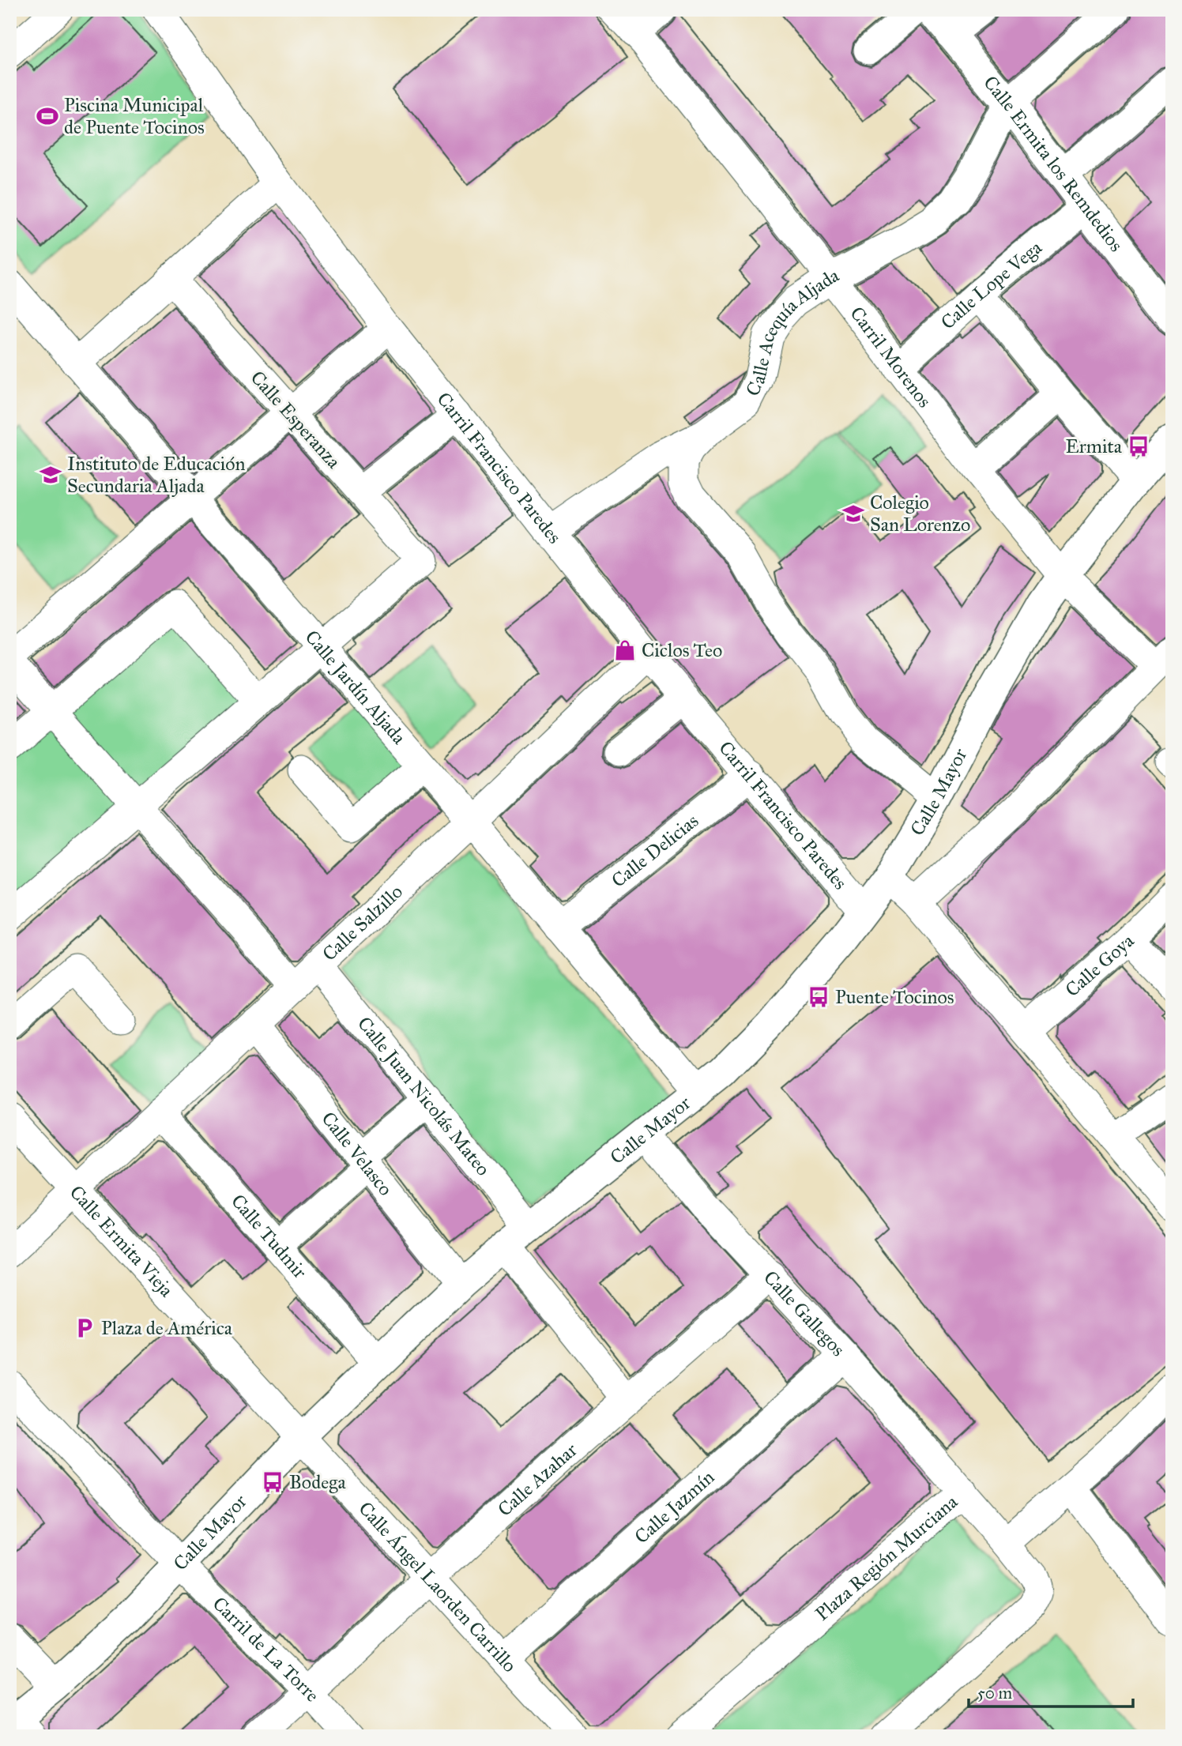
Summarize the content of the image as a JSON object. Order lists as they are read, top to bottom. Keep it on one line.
{"streets":{"main road":["Calle Mayor"],"street":["Calle Ermita los Remdedios","Calle Lope Vega","Calle Acequía Aljada","Carril Morenos","Calle Esperanza","Carril Francisco Paredes","Calle Jardín Aljada","Calle Delicias","Calle Salzillo","Calle Goya","Calle Juan Nicolás Mateo","Calle Velasco","Calle Tudmir","Calle Ermita Vieja","Calle Gallegos","Calle Azahar","Calle Jazmín","Plaza Región Murciana","Calle Ángel Laorden Carrillo","Carril de La Torre"]},"crossings":[["Calle Ermita los Remdedios","Calle Lope Vega"],["Calle Ermita los Remdedios","Calle Acequía Aljada"],["Calle Lope Vega","Carril Morenos"],["Calle Acequía Aljada","Carril Morenos"],["Calle Acequía Aljada","Calle Mayor"],["Carril Morenos","Calle Mayor"],["Calle Esperanza","Calle Jardín Aljada"],["Carril Francisco Paredes","Calle Mayor"],["Carril Francisco Paredes","Calle Delicias"],["Carril Francisco Paredes","Calle Salzillo"],["Calle Jardín Aljada","Calle Mayor"],["Calle Jardín Aljada","Calle Delicias"],["Calle Jardín Aljada","Calle Salzillo"],["Calle Mayor","Calle Juan Nicolás Mateo"],["Calle Mayor","Calle Velasco"],["Calle Mayor","Calle Tudmir"],["Calle Mayor","Calle Ermita Vieja"],["Calle Mayor","Calle Gallegos"],["Calle Mayor","Calle Ángel Laorden Carrillo"],["Calle Mayor","Carril de La Torre"],["Calle Salzillo","Calle Juan Nicolás Mateo"],["Calle Salzillo","Calle Velasco"],["Calle Salzillo","Calle Tudmir"],["Calle Salzillo","Calle Ermita Vieja"],["Calle Ermita Vieja","Calle Ángel Laorden Carrillo"],["Calle Gallegos","Calle Azahar"],["Calle Gallegos","Calle Jazmín"],["Calle Gallegos","Plaza Región Murciana"],["Calle Azahar","Calle Ángel Laorden Carrillo"],["Calle Azahar","Carril de La Torre"],["Calle Jazmín","Calle Ángel Laorden Carrillo"]],"places":{"sports":["Piscina Municipal de Puente Tocinos"],"bus stop":["Ermita","Puente Tocinos","Bodega"],"school or university":["Instituto de Educación Secundaria Aljada","Colegio San Lorenzo"],"shop":["Ciclos Teo"],"parking":["Plaza de América"]},"scale_bar":"50 m"}
